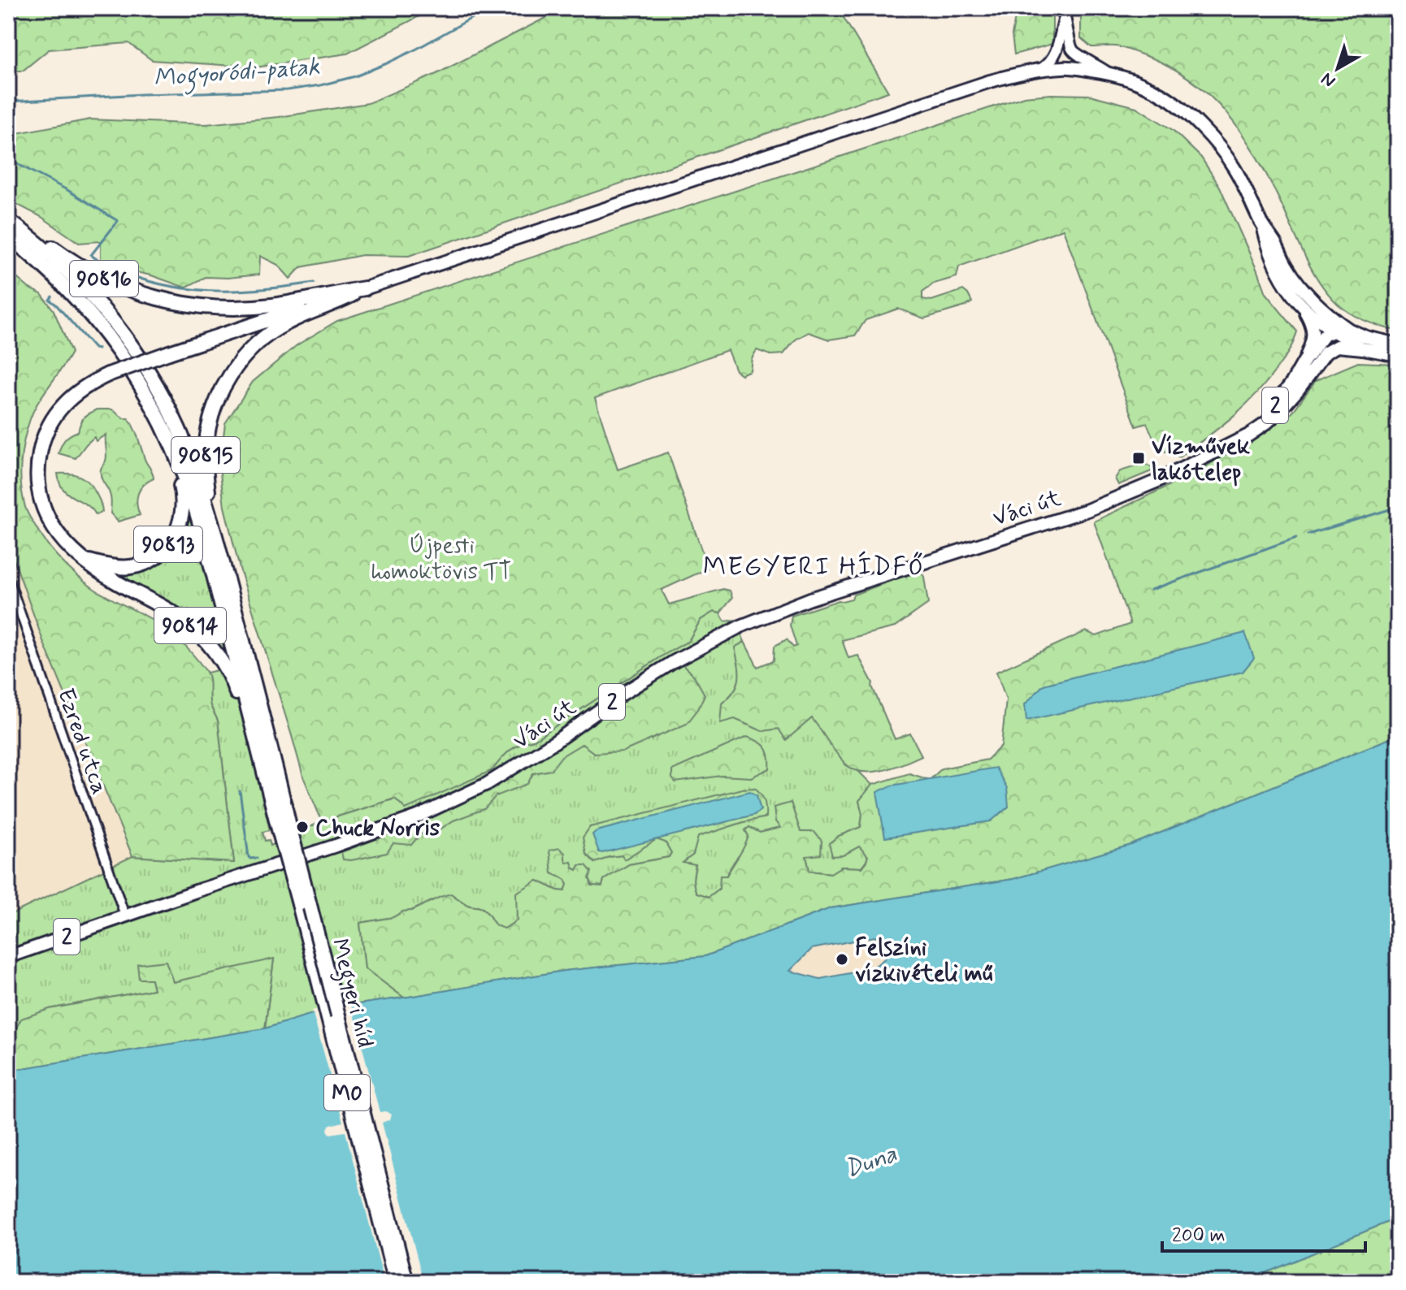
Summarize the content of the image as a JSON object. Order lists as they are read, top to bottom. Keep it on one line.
{"streets":{"highway":["90816","90815","90813","90814","Megyeri híd","M0"],"main road":["2","Váci út"],"street":["Ezred utca"]},"crossings":[["90816","90815"],["90816","90813"],["90815","90813"],["90815","M0"],["Váci út","Ezred utca"],["90813","90814"],["90813","M0"],["90814","M0"],["Megyeri híd","M0"]],"districts":["MEGYERI HÍDFŐ"],"water":["Mogyoródi-patak","Duna"],"parks":["Újpesti homoktövis TT"],"places":{"transit":["Vízművek lakótelep"],"other":["Chuck Norris","Felszíni vízkivételi mű"]},"scale_bar":"200 m","north":"bottom left"}
